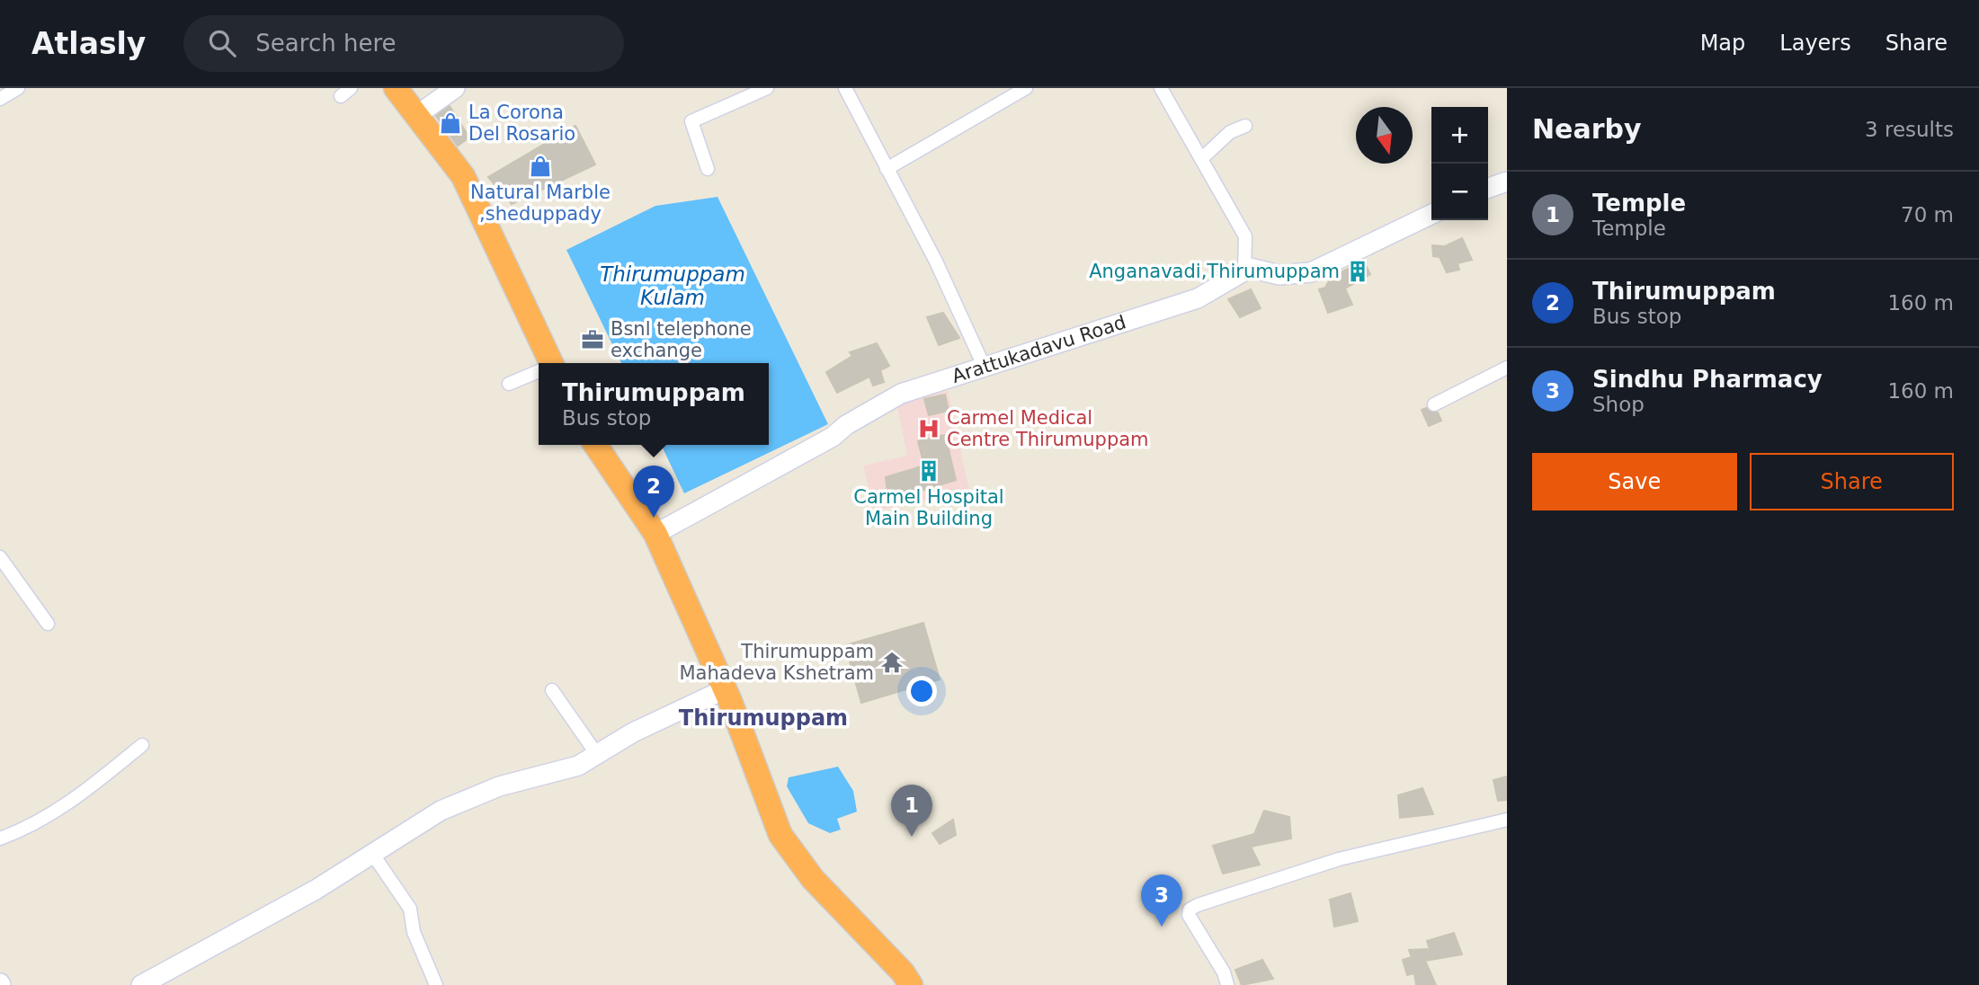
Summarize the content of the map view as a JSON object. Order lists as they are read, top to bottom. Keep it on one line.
{"streets":{"main road":["Arattukadavu Road"]},"districts":["Thirumuppam"],"water":["Thirumuppam Kulam"],"places":{"shop":["La Corona Del Rosario","Natural Marble ,sheduppady"],"building":["Anganavadi,Thirumuppam","Carmel Hospital Main Building"],"office":["Bsnl telephone exchange"],"hospital":["Carmel Medical Centre Thirumuppam"],"temple":["Thirumuppam Mahadeva Kshetram"]},"north":"bottom","page":{"header":"Atlasly","search":"Search here","nav":["Map","Layers","Share"],"heading":["Nearby","3 results"],"map_buttons":["+","−"],"list":[{"mark":"1","name":"Temple","note":"Temple","value":"70 m"},{"mark":"2","name":"Thirumuppam","note":"Bus stop","value":"160 m"},{"mark":"3","name":"Sindhu Pharmacy","note":"Shop","value":"160 m"}],"popup":["Thirumuppam","Bus stop"],"buttons":["Save","Share"],"pins":["2","1","3"]}}
